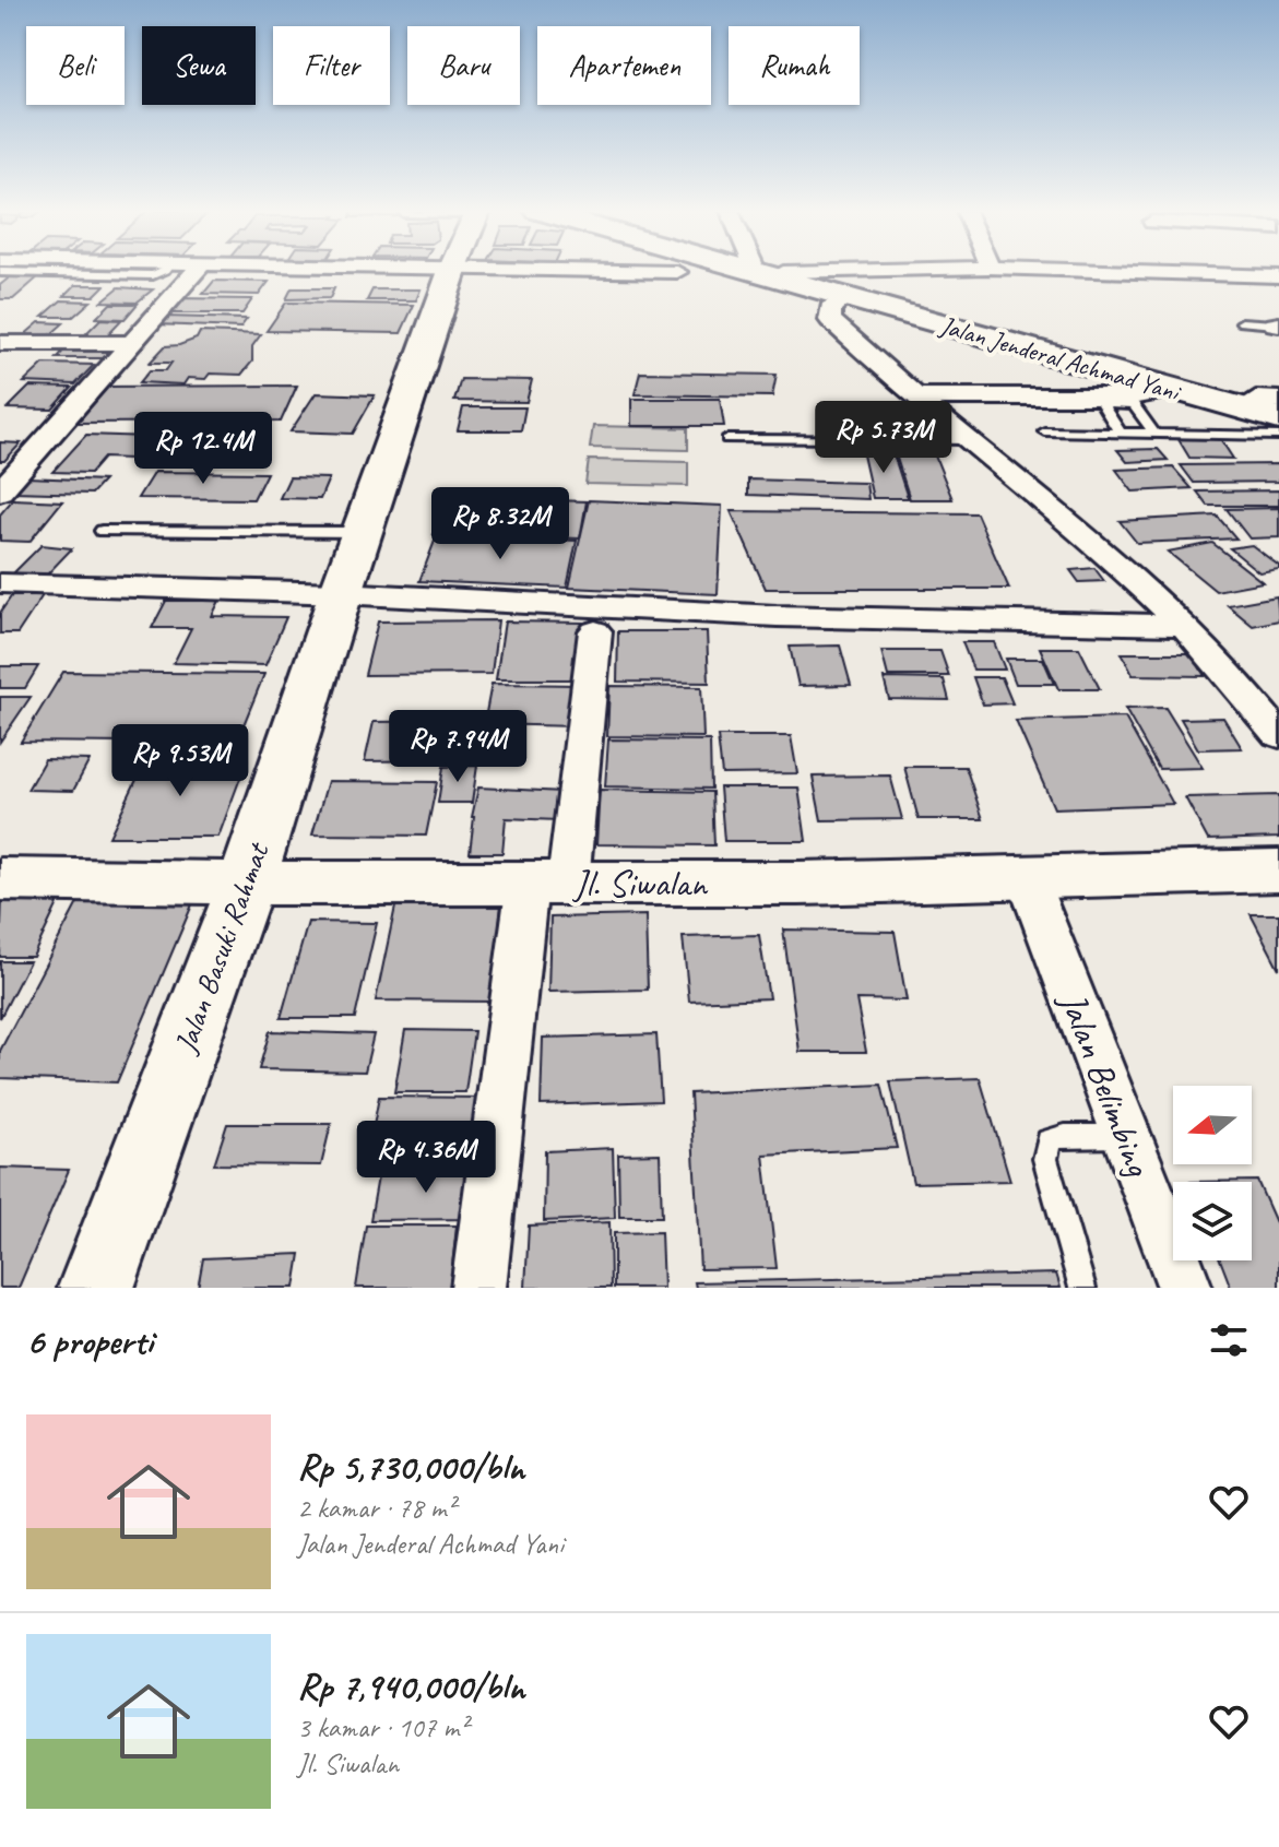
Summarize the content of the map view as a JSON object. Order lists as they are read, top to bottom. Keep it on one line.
{"streets":{"highway":["Jalan Jenderal Achmad Yani"],"street":["Jl. Siwalan","Jalan Basuki Rahmat","Jalan Belimbing"]},"crossings":[["Jl. Siwalan","Jalan Basuki Rahmat"],["Jl. Siwalan","Jalan Belimbing"]],"north":"left","page":{"chip":["Beli","Sewa","Filter","Baru","Apartemen","Rumah"],"price":["Rp 5.73M","Rp 12.4M","Rp 8.32M","Rp 7.94M","Rp 9.53M","Rp 4.36M"],"heading":"6 properti","list":[{"name":"Rp 5,730,000/bln","note":"2 kamar · 78 m² · Jalan Jenderal Achmad Yani"},{"name":"Rp 7,940,000/bln","note":"3 kamar · 107 m² · Jl. Siwalan"}]}}
